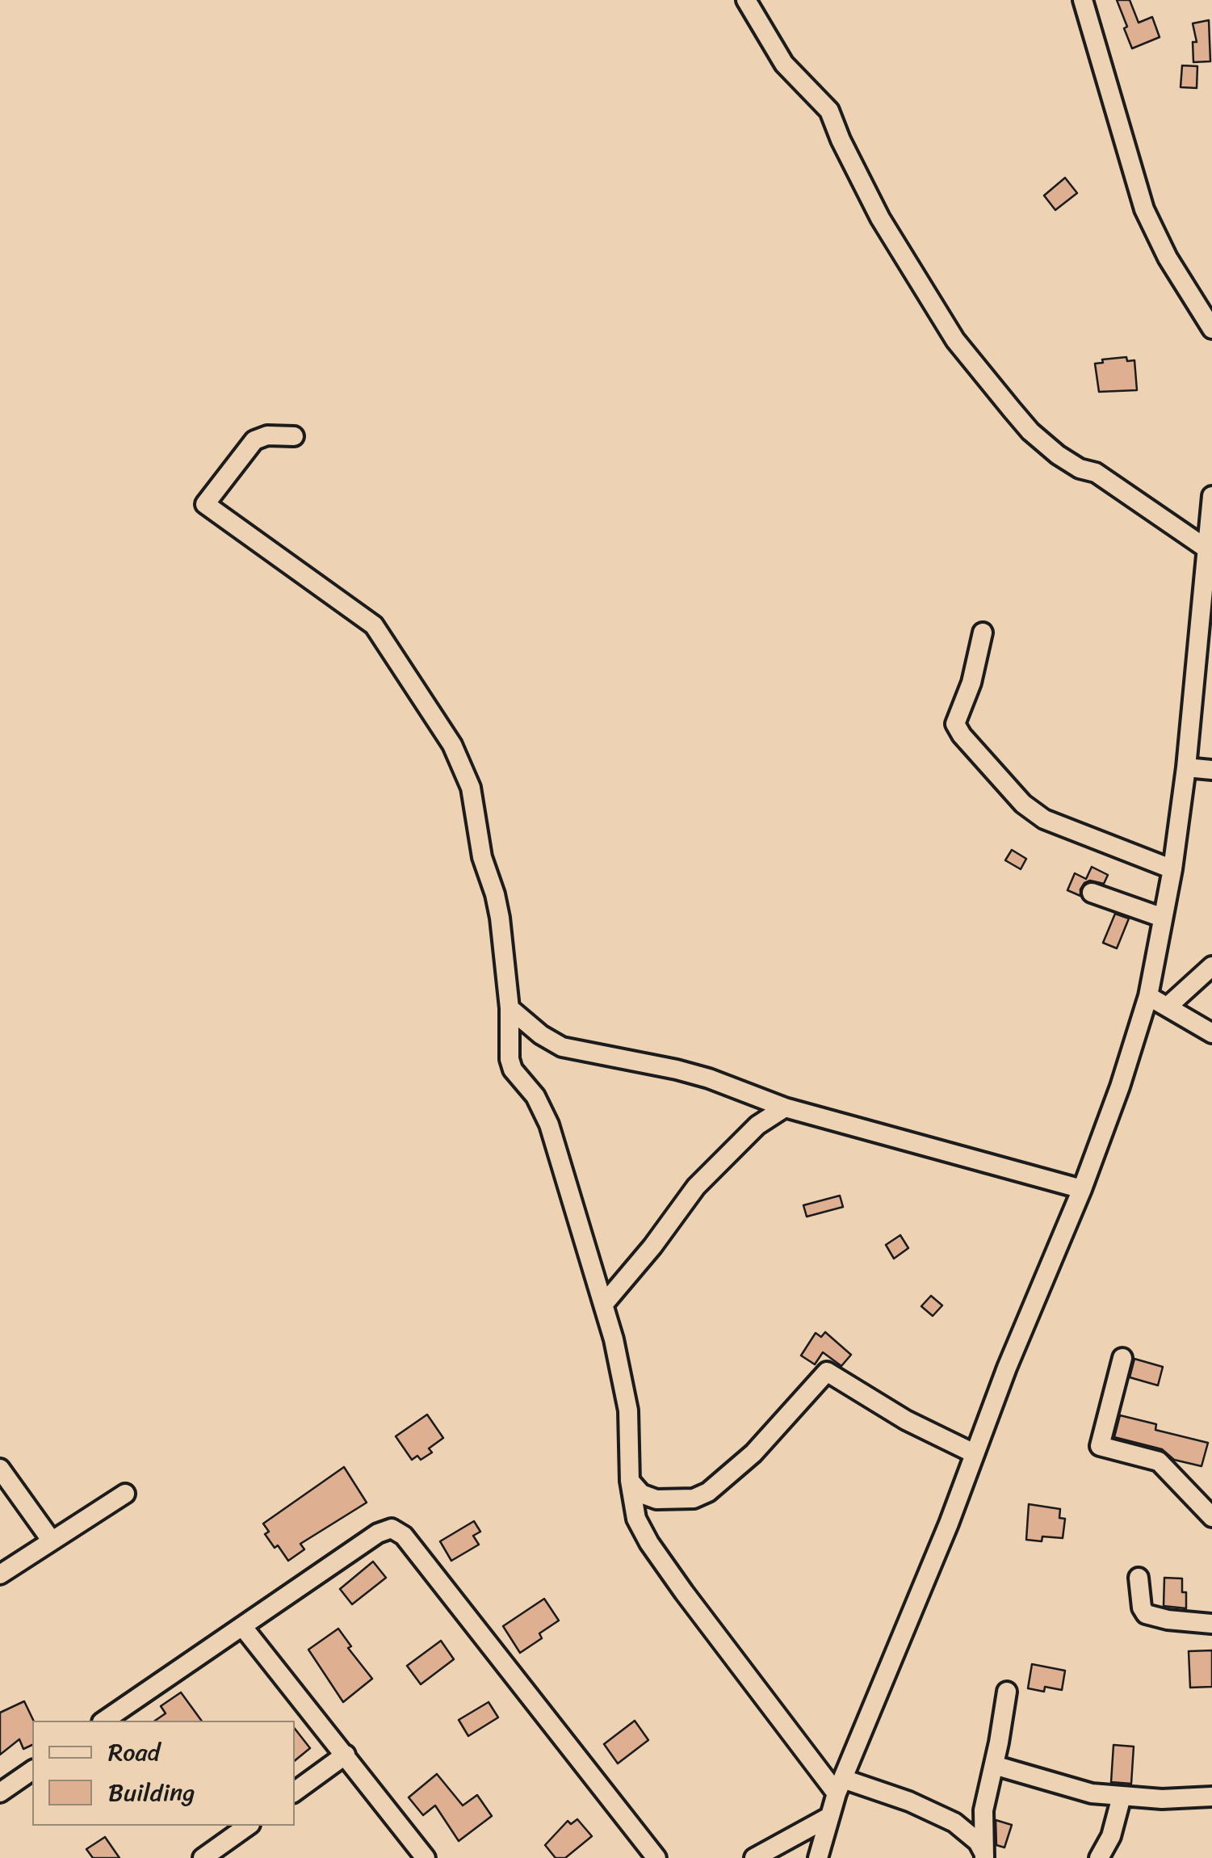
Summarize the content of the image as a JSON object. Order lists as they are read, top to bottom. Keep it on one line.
{"legend":["Road","Building"]}
